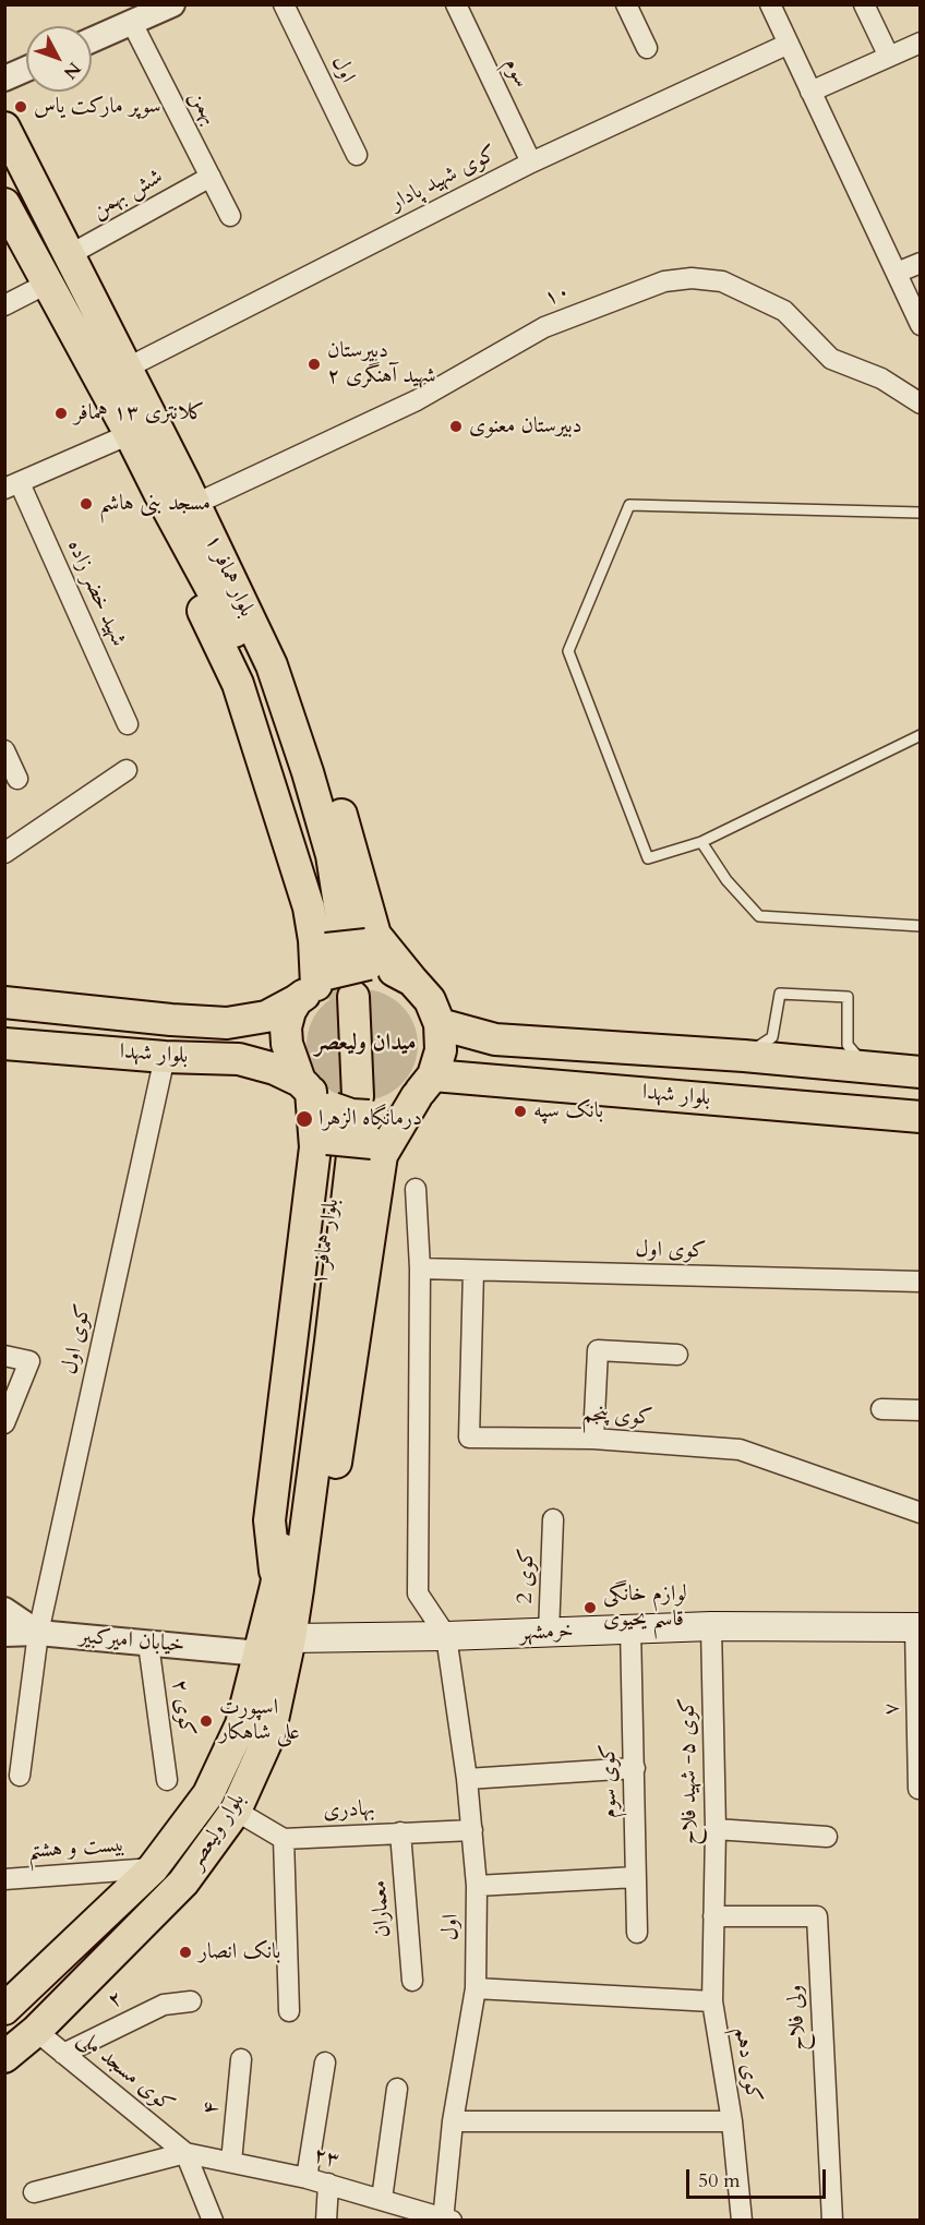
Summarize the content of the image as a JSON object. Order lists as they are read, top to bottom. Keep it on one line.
{"streets":{"main road":["بلوار همافر ۱","بلوار شهدا","خرمشهر","بلوار ولیعصر"],"street":["اول","سوم","بهمن","کوی شهید پادار","شش بهمن","۱۰","شهید خضر زاده","کوی اول","کوی پنجم","کوی 2","خیابان امیرکبیر","کوی ۲","۷","کوی ۵- شهید فلاح","کوی سوم","بهادری","بیست و هشتم","معماران","۲","ولی فلاح","کوی دهم","کوی مسجد ملی","۴","۲۳"]},"crossings":[["اول","خرمشهر"],["اول","بهادری"],["اول","۲۳"],["سوم","کوی شهید پادار"],["بهمن","شش بهمن"],["کوی شهید پادار","بلوار همافر ۱"],["شش بهمن","بلوار همافر ۱"],["بلوار همافر ۱","بلوار شهدا"],["بلوار همافر ۱","بلوار ولیعصر"],["بلوار شهدا","کوی اول"],["کوی اول","کوی پنجم"],["کوی اول","خیابان امیرکبیر"],["کوی 2","خرمشهر"],["خرمشهر","۷"],["خرمشهر","کوی ۵- شهید فلاح"],["خرمشهر","کوی سوم"],["خرمشهر","بلوار ولیعصر"],["خیابان امیرکبیر","کوی ۲"],["خیابان امیرکبیر","بلوار ولیعصر"],["کوی ۵- شهید فلاح","ولی فلاح"],["کوی ۵- شهید فلاح","کوی دهم"],["بهادری","معماران"],["بلوار ولیعصر","بیست و هشتم"],["بلوار ولیعصر","کوی مسجد ملی"],["۲","کوی مسجد ملی"],["ولی فلاح","کوی دهم"],["کوی مسجد ملی","۲۳"],["۴","۲۳"]],"districts":["میدان ولیعصر"],"places":["سوپر مارکت یاس","دبیرستان شهید آهنگری ۲","کلانتری ۱۳ همافر","دبیرستان معنوی","مسجد بنی هاشم","بانک سپه","درمانگاه الزهرا","لوازم خانگی قاسم یحیوی","اسپورت علی شاهکار","بانک انصار"],"scale_bar":"50 m","north":"bottom right"}
